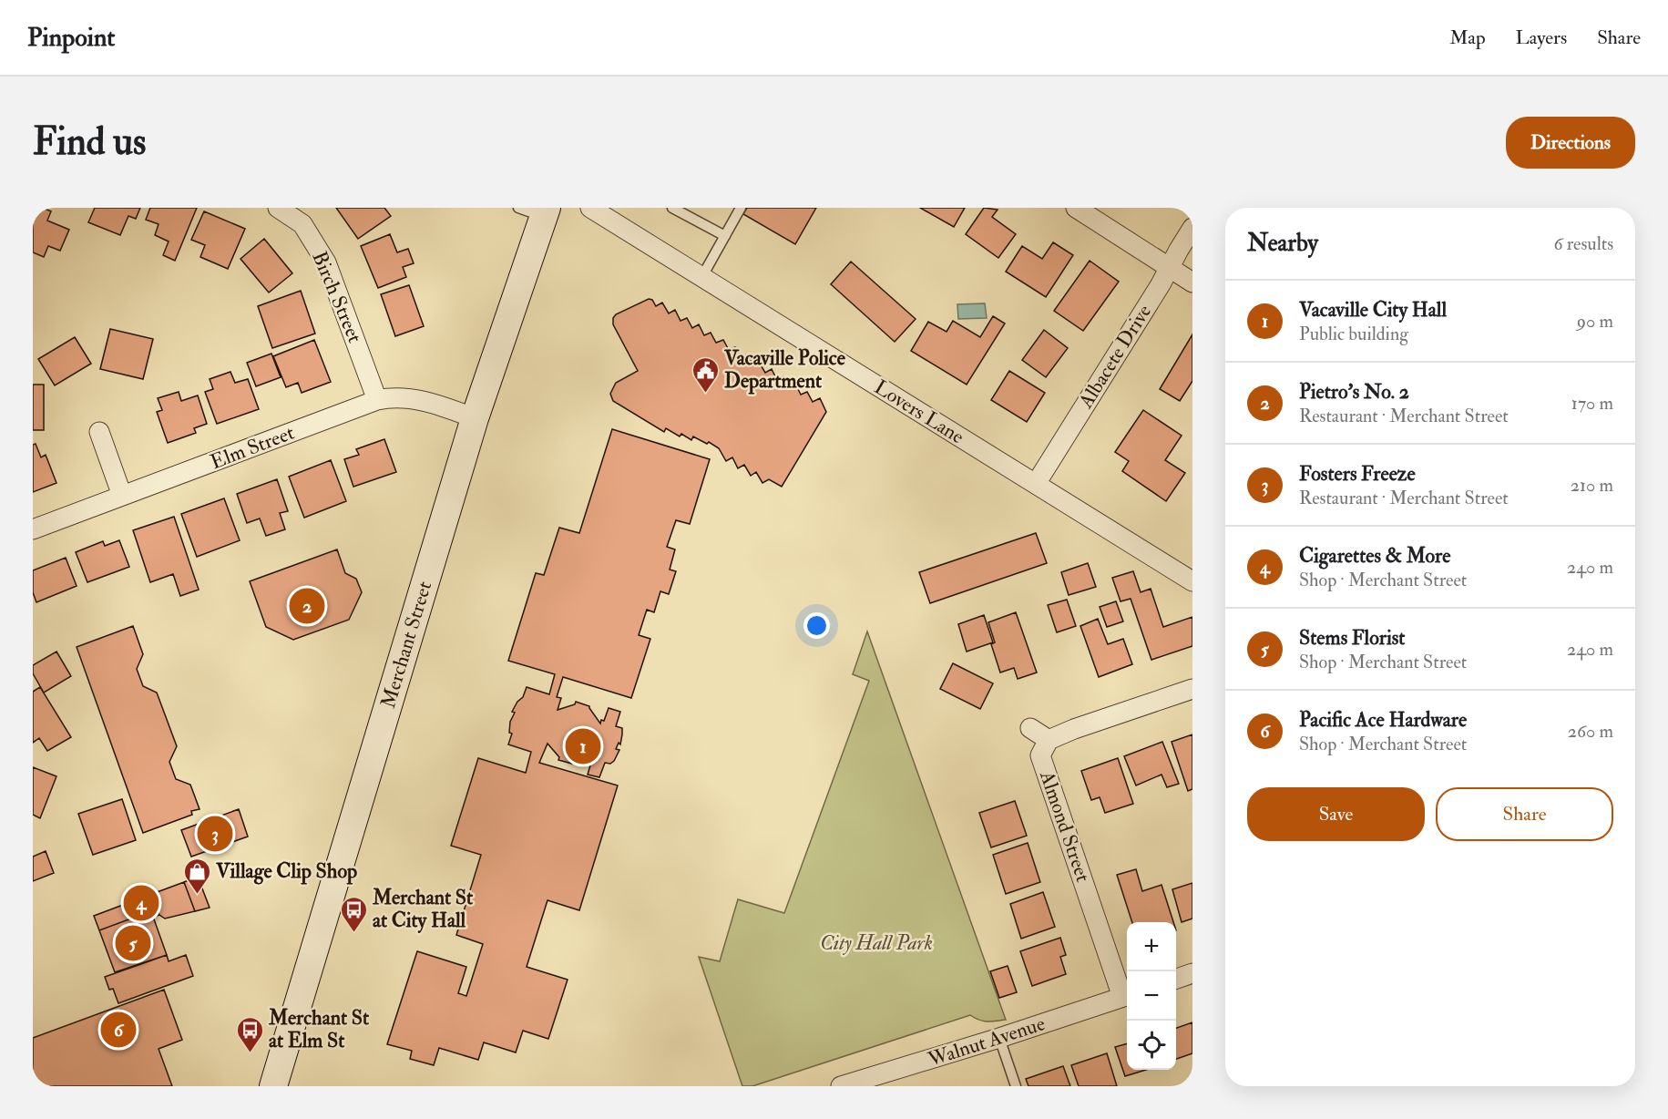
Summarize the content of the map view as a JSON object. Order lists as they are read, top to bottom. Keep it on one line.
{"streets":{"main road":["Merchant Street"],"street":["Birch Street","Albacete Drive","Lovers Lane","Elm Street","Almond Street","Walnut Avenue"]},"crossings":[["Birch Street","Elm Street"],["Albacete Drive","Lovers Lane"],["Elm Street","Merchant Street"],["Almond Street","Walnut Avenue"]],"parks":["City Hall Park"],"places":{"public building":["Vacaville Police Department"],"shop":["Village Clip Shop"],"bus stop":["Merchant St at City Hall","Merchant St at Elm St"]},"page":{"header":"Pinpoint","nav":["Map","Layers","Share"],"buttons":["Directions",["Save","Share"]],"title":"Find us","heading":["Nearby","6 results"],"list":[{"mark":"1","name":"Vacaville City Hall","note":"Public building","value":"90 m"},{"mark":"2","name":"Pietro's No. 2","note":"Restaurant · Merchant Street","value":"170 m"},{"mark":"3","name":"Fosters Freeze","note":"Restaurant · Merchant Street","value":"210 m"},{"mark":"4","name":"Cigarettes & More","note":"Shop · Merchant Street","value":"240 m"},{"mark":"5","name":"Stems Florist","note":"Shop · Merchant Street","value":"240 m"},{"mark":"6","name":"Pacific Ace Hardware","note":"Shop · Merchant Street","value":"260 m"}],"pins":["2","1","3","4","5","6"],"map_buttons":["+","−"]}}
